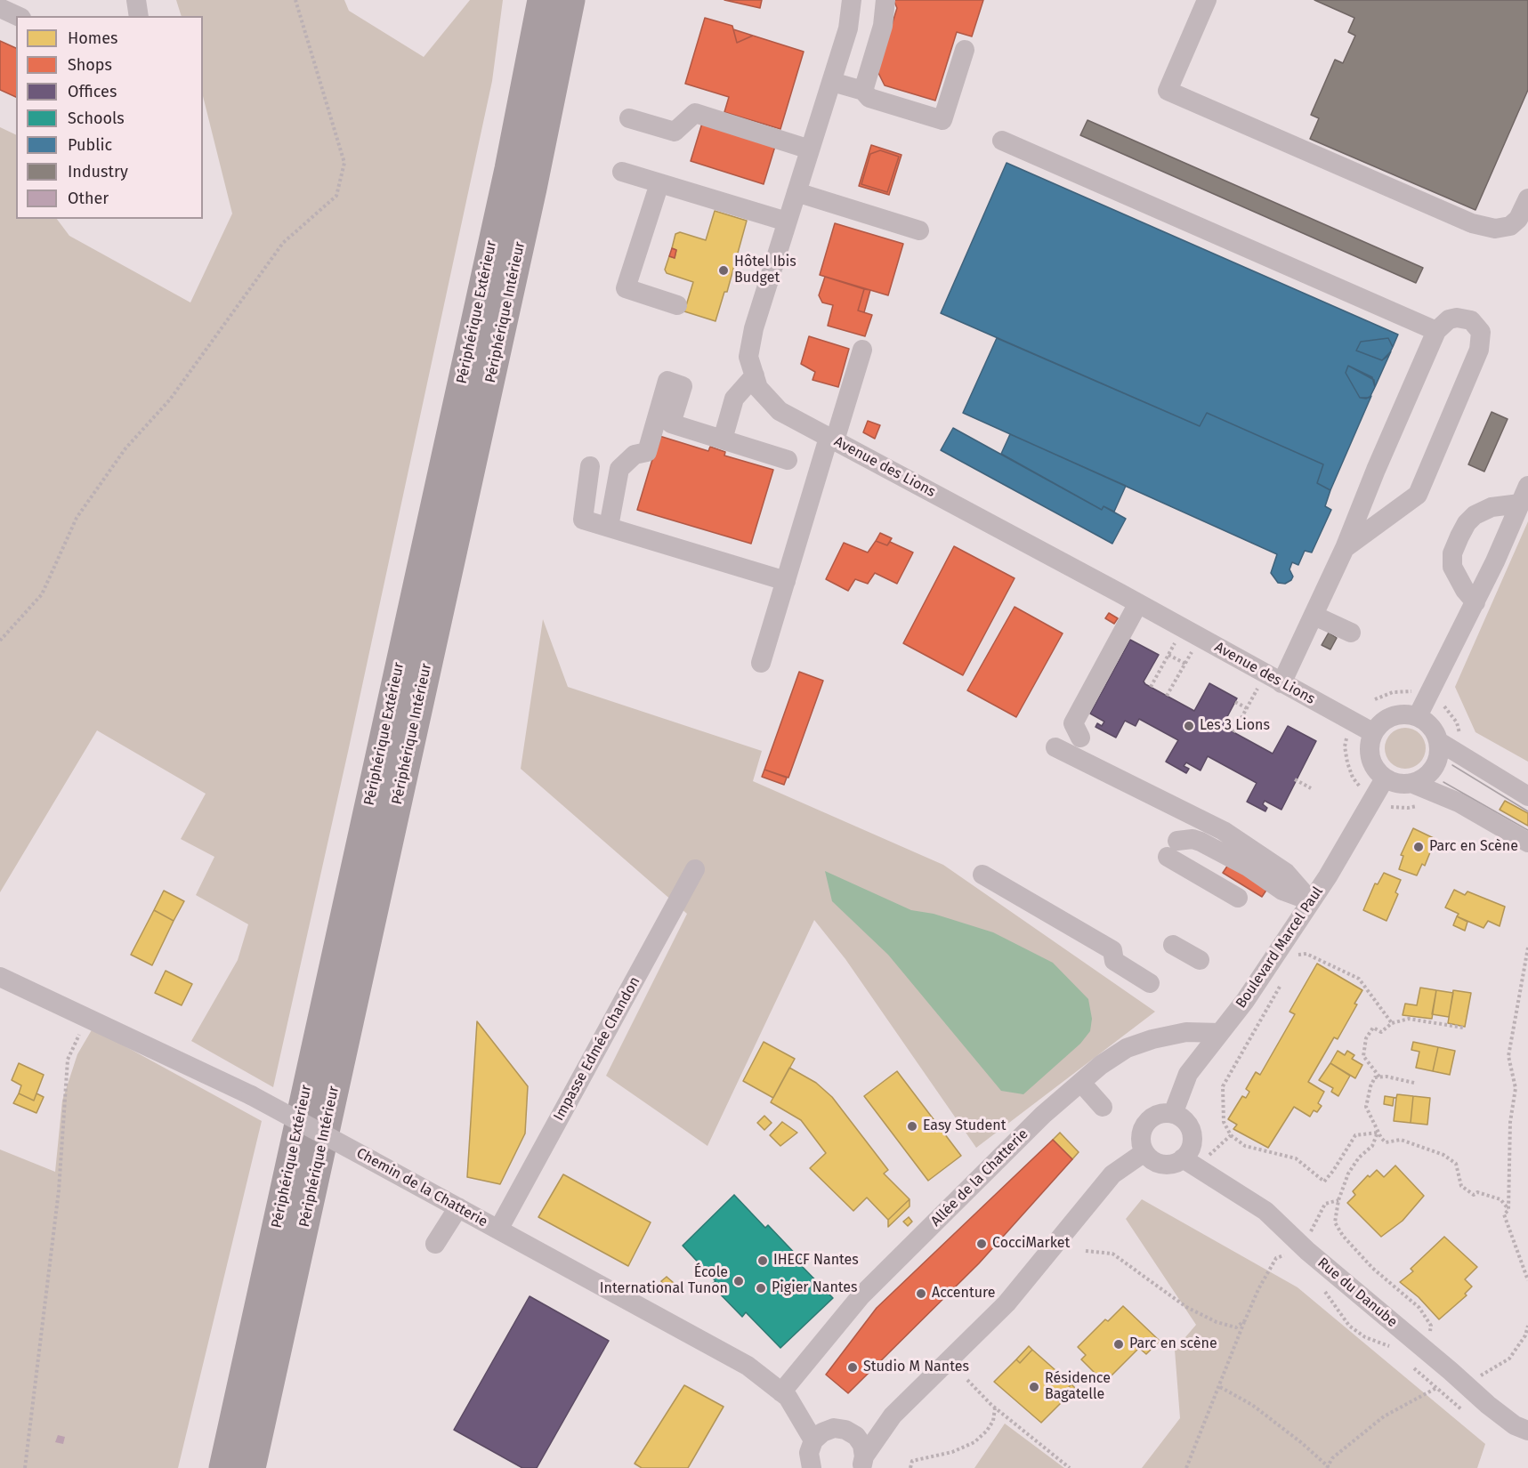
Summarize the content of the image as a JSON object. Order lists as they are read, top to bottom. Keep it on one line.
{"streets":{"highway":["Périphérique Extérieur","Périphérique Intérieur"],"street":["Avenue des Lions","Boulevard Marcel Paul","Impasse Edmée Chandon","Allée de la Chatterie","Chemin de la Chatterie","Rue du Danube"]},"crossings":[["Avenue des Lions","Boulevard Marcel Paul"],["Boulevard Marcel Paul","Allée de la Chatterie"],["Boulevard Marcel Paul","Rue du Danube"],["Impasse Edmée Chandon","Chemin de la Chatterie"],["Allée de la Chatterie","Chemin de la Chatterie"]],"places":["Hôtel Ibis Budget","Les 3 Lions","Parc en Scène","Easy Student","CocciMarket","IHECF Nantes","École International Tunon","Pigier Nantes","Accenture","Parc en scène","Studio M Nantes","Résidence Bagatelle"],"legend":["Homes","Shops","Offices","Schools","Public","Industry","Other"]}
